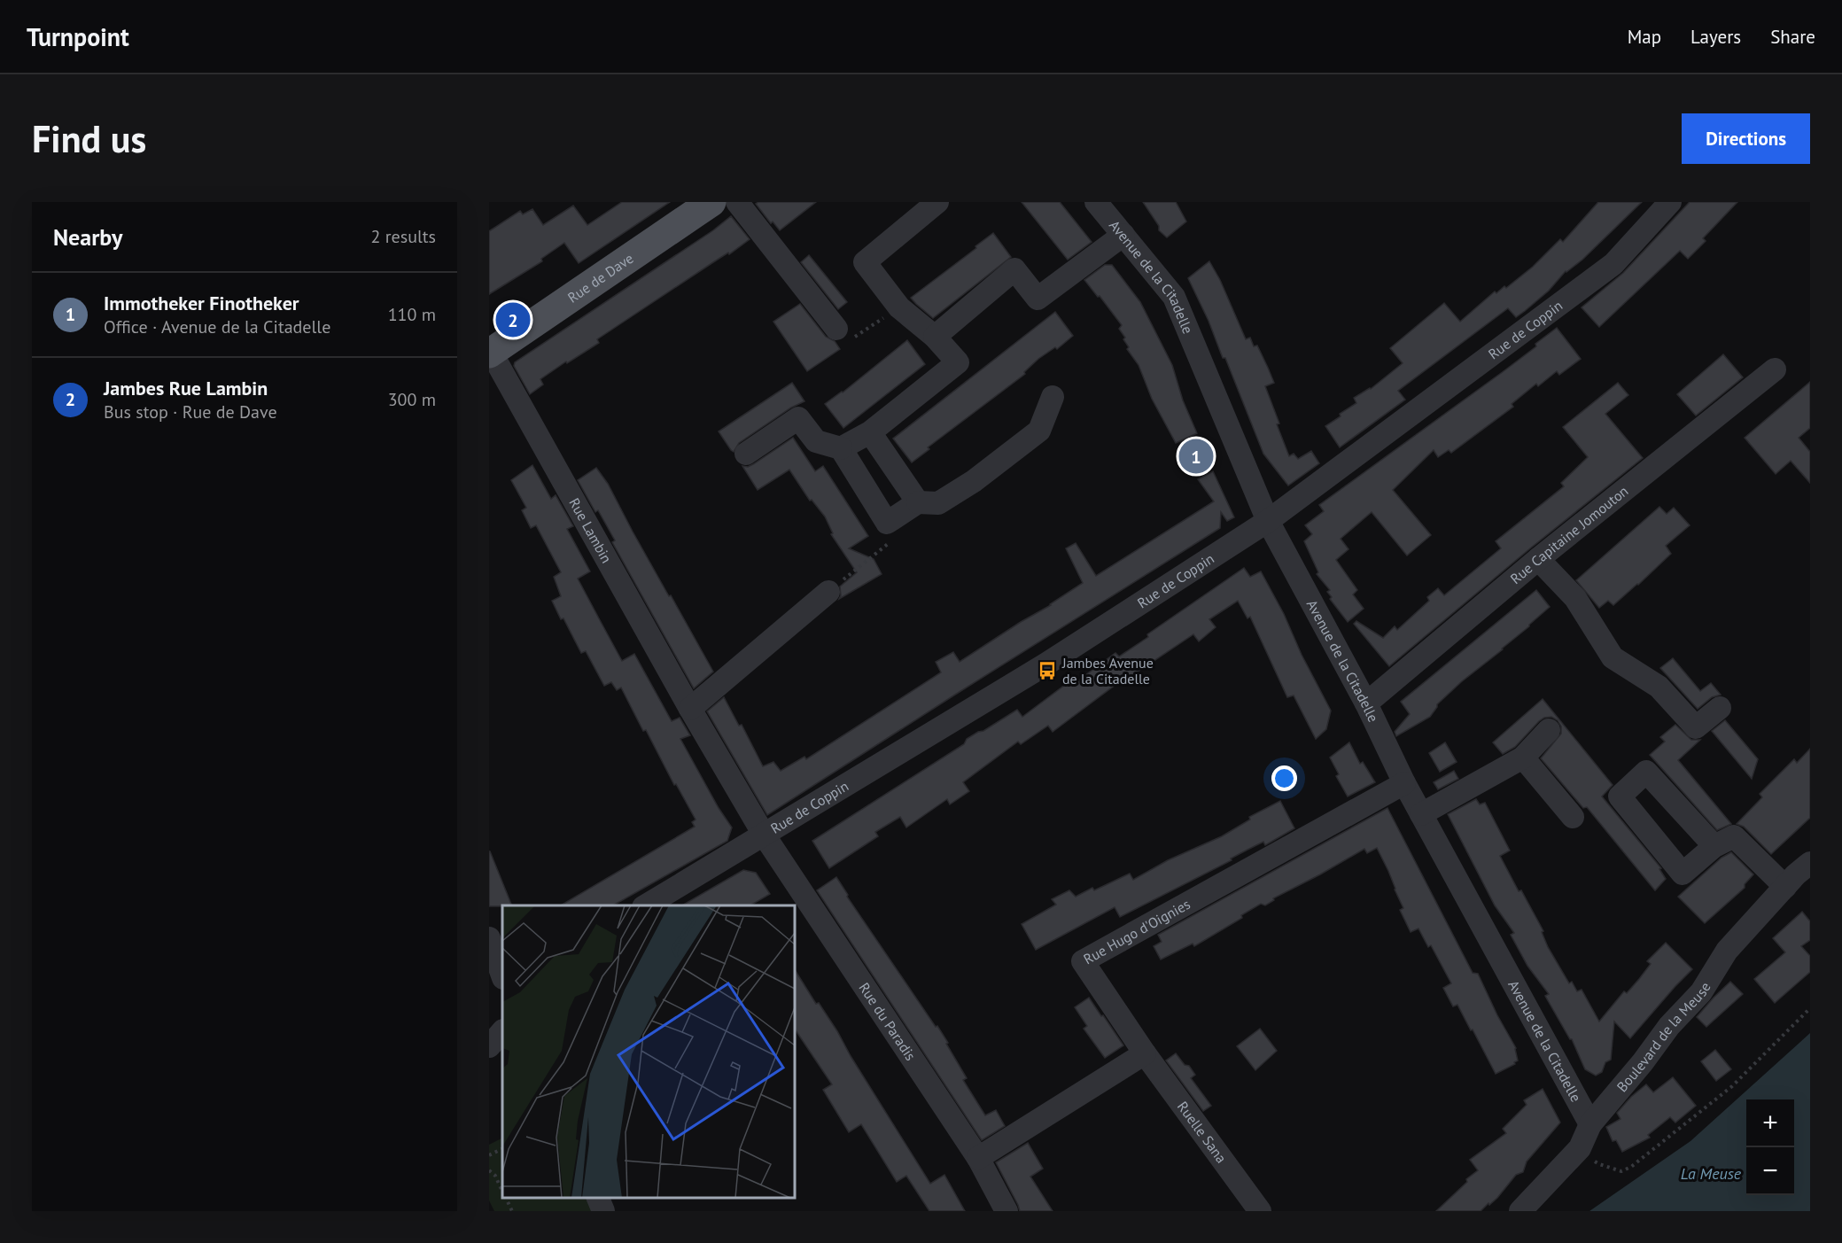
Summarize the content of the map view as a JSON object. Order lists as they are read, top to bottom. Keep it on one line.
{"streets":{"main road":["Rue de Dave"],"street":["Avenue de la Citadelle","Rue de Coppin","Rue Lambin","Rue Capitaine Jomouton","Rue Hugo d'Oignies","Rue du Paradis","Boulevard de la Meuse","Ruelle Sana"]},"crossings":[["Rue de Dave","Rue Lambin"],["Avenue de la Citadelle","Rue de Coppin"],["Avenue de la Citadelle","Rue Capitaine Jomouton"],["Avenue de la Citadelle","Rue Hugo d'Oignies"],["Avenue de la Citadelle","Boulevard de la Meuse"],["Rue de Coppin","Rue Lambin"],["Rue de Coppin","Rue du Paradis"],["Rue Lambin","Rue du Paradis"],["Rue Hugo d'Oignies","Ruelle Sana"]],"water":["La Meuse"],"places":{"bus stop":["Jambes Avenue de la Citadelle"]},"page":{"header":"Turnpoint","nav":["Map","Layers","Share"],"buttons":"Directions","title":"Find us","heading":["Nearby","2 results"],"list":[{"mark":"1","name":"Immotheker Finotheker","note":"Office · Avenue de la Citadelle","value":"110 m"},{"mark":"2","name":"Jambes Rue Lambin","note":"Bus stop · Rue de Dave","value":"300 m"}],"pins":["2","1"],"map_buttons":["+","−"]}}
